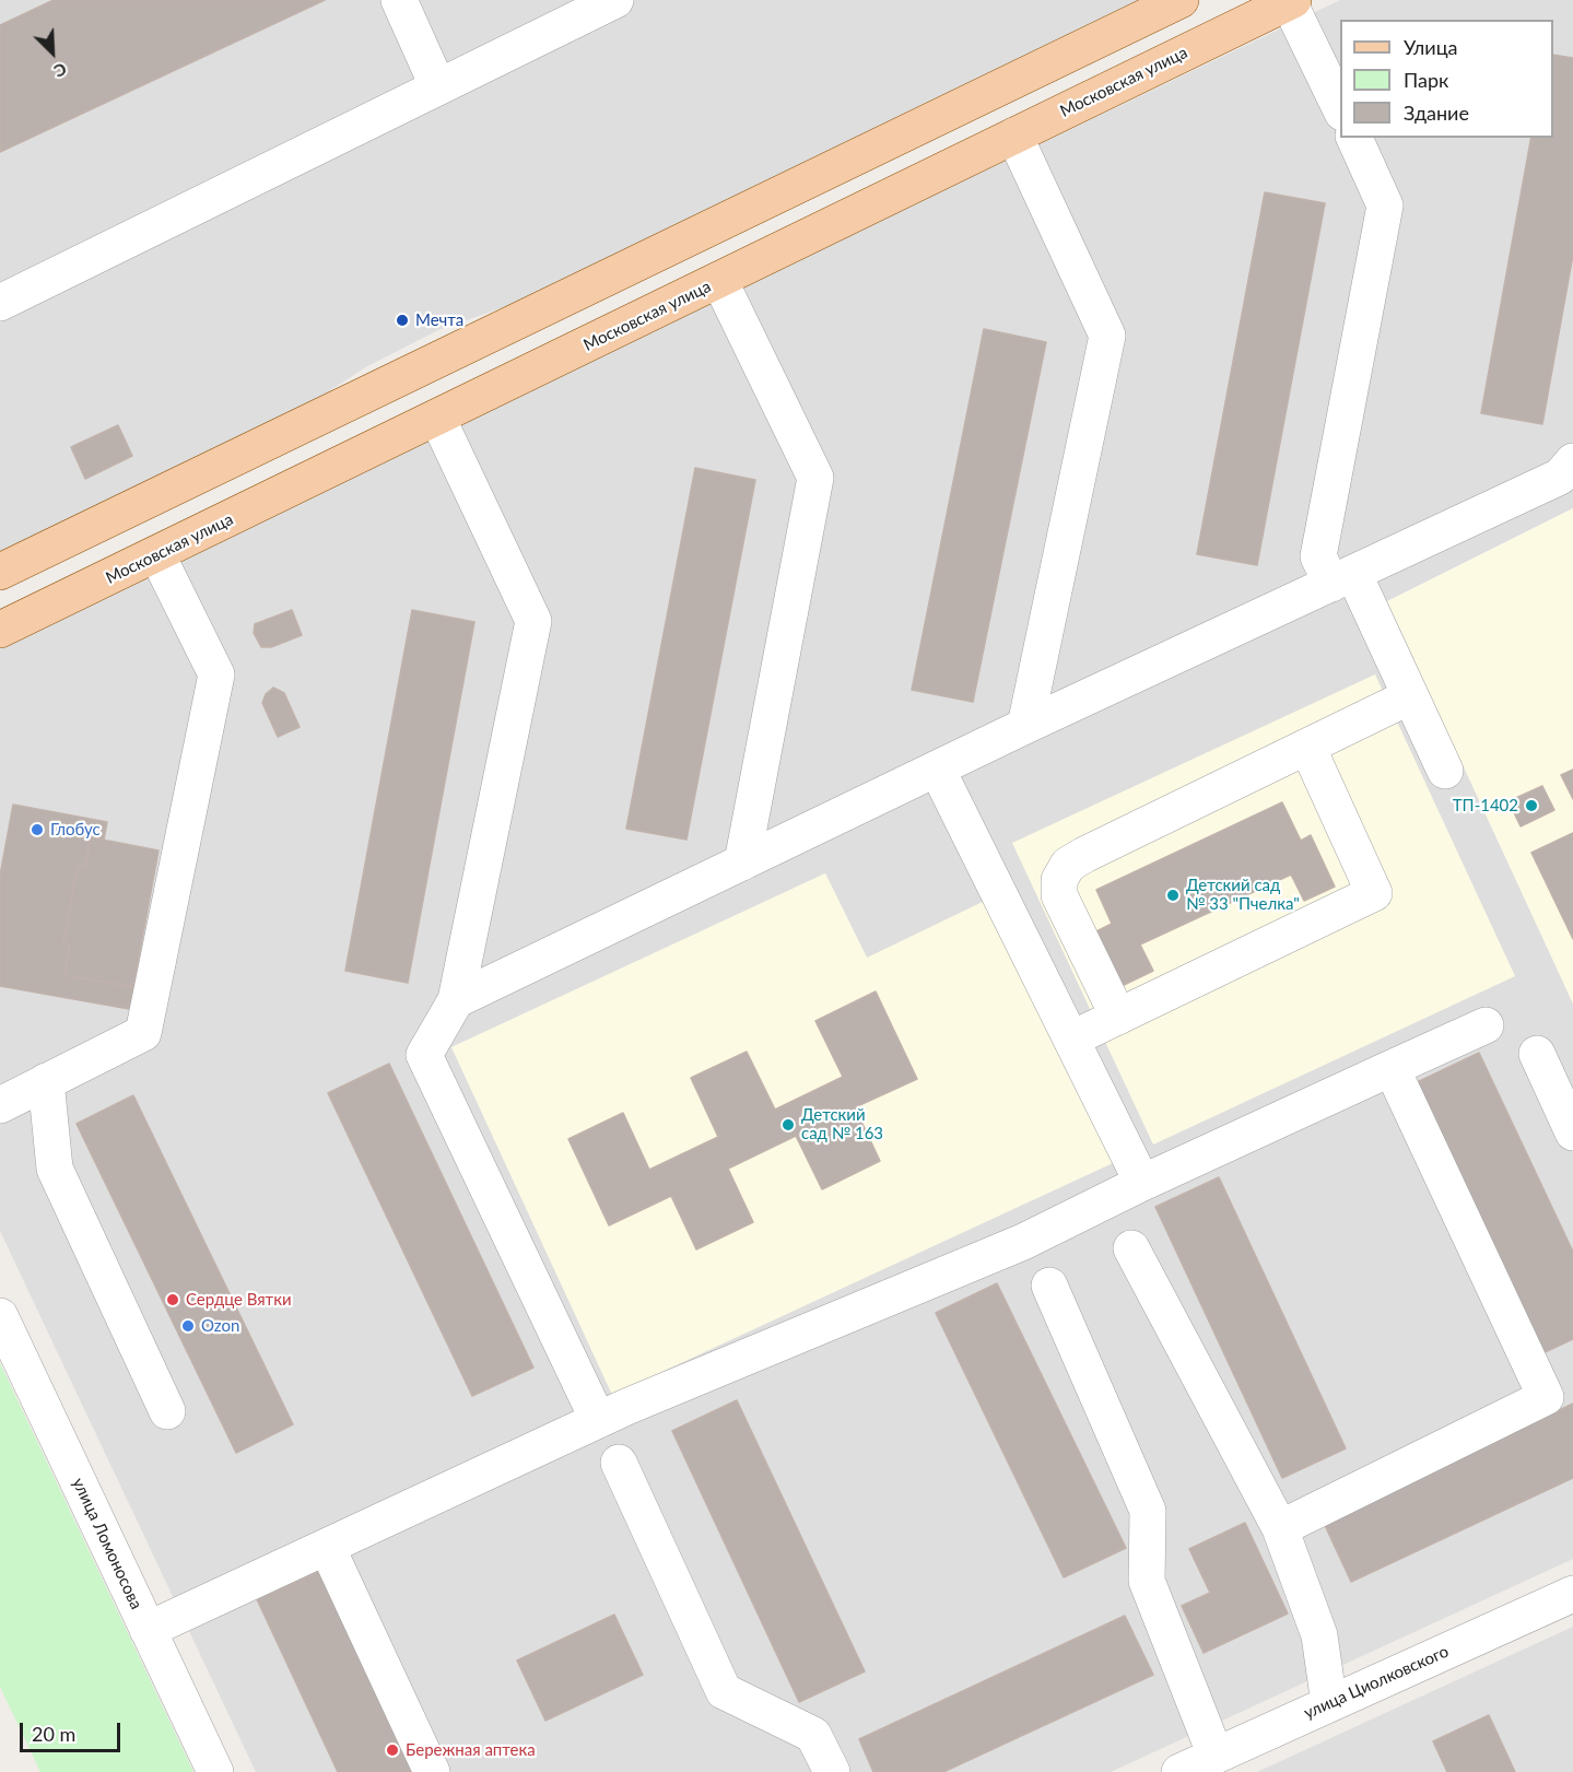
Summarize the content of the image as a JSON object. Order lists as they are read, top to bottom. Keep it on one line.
{"streets":{"main road":["Московская улица"],"street":["улица Ломоносова","улица Циолковского"]},"places":["Мечта","ТП-1402","Глобус","Детский сад № 33 \"Пчелка\"","Детский сад № 163","Сердце Вятки","Ozon","Бережная аптека"],"legend":["Улица","Парк","Здание"],"scale_bar":"20 m","north":"bottom right"}
